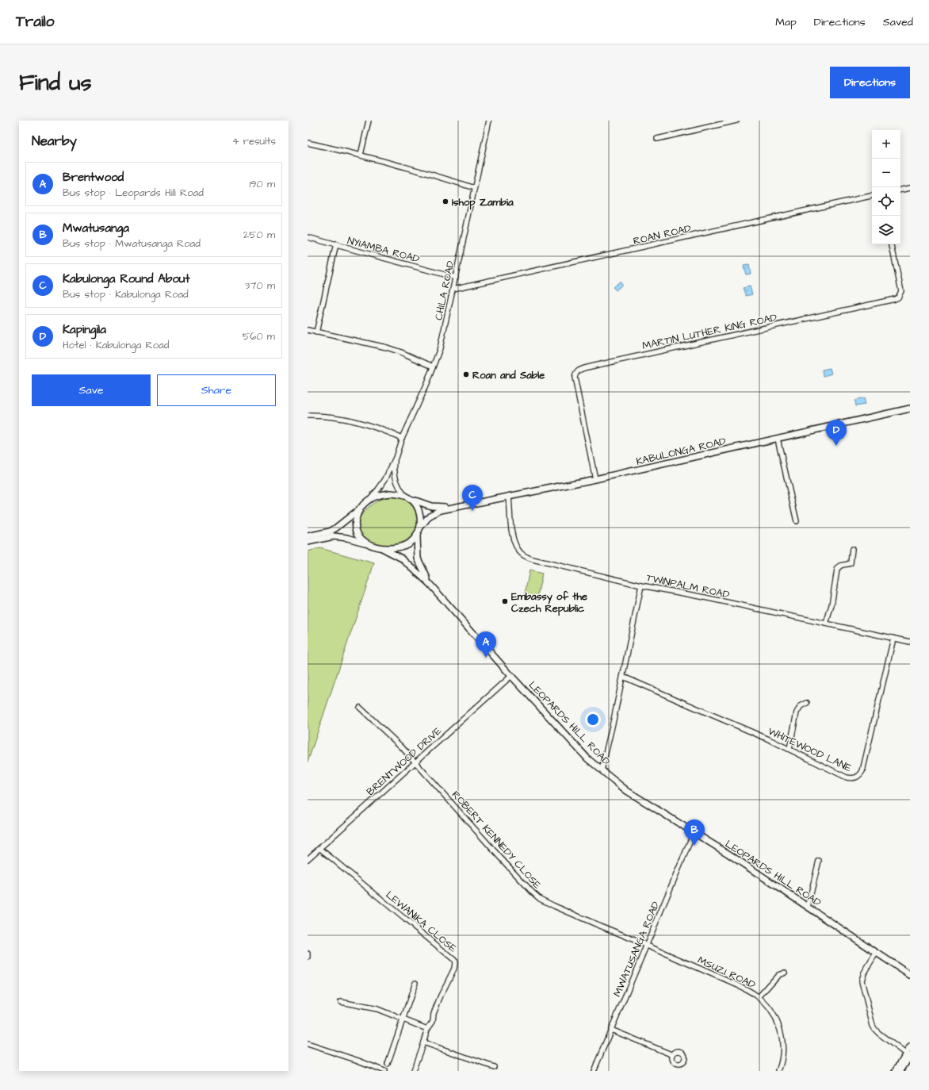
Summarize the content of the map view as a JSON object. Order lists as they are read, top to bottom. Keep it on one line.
{"streets":{"main road":["KABULONGA ROAD","LEOPARDS HILL ROAD"],"street":["ROAN ROAD","NYIAMBA ROAD","CHILA ROAD","MARTIN LUTHER KING ROAD","TWINPALM ROAD","WHITEWOOD LANE","BRENTWOOD DRIVE","ROBERT KENNEDY CLOSE","LEWANIKA CLOSE","MWATUSANGA ROAD","MSUZI ROAD"]},"crossings":[["ROAN ROAD","CHILA ROAD"],["NYIAMBA ROAD","CHILA ROAD"],["CHILA ROAD","KABULONGA ROAD"],["CHILA ROAD","LEOPARDS HILL ROAD"],["MARTIN LUTHER KING ROAD","KABULONGA ROAD"],["KABULONGA ROAD","TWINPALM ROAD"],["KABULONGA ROAD","LEOPARDS HILL ROAD"],["TWINPALM ROAD","WHITEWOOD LANE"],["LEOPARDS HILL ROAD","BRENTWOOD DRIVE"],["LEOPARDS HILL ROAD","MWATUSANGA ROAD"],["BRENTWOOD DRIVE","ROBERT KENNEDY CLOSE"],["BRENTWOOD DRIVE","LEWANIKA CLOSE"],["ROBERT KENNEDY CLOSE","MWATUSANGA ROAD"],["ROBERT KENNEDY CLOSE","MSUZI ROAD"],["MWATUSANGA ROAD","MSUZI ROAD"]],"places":["Ishop Zambia","Roan and Sable","Embassy of the Czech Republic"],"page":{"header":"Trailo","nav":["Map","Directions","Saved"],"buttons":["Directions",["Save","Share"]],"title":"Find us","heading":["Nearby","4 results"],"map_buttons":["+","−"],"list":[{"mark":"A","name":"Brentwood","note":"Bus stop · Leopards Hill Road","value":"190 m"},{"mark":"B","name":"Mwatusanga","note":"Bus stop · Mwatusanga Road","value":"250 m"},{"mark":"C","name":"Kabulonga Round About","note":"Bus stop · Kabulonga Road","value":"370 m"},{"mark":"D","name":"Kapingila","note":"Hotel · Kabulonga Road","value":"560 m"}],"pins":["D","C","A","B"]}}
